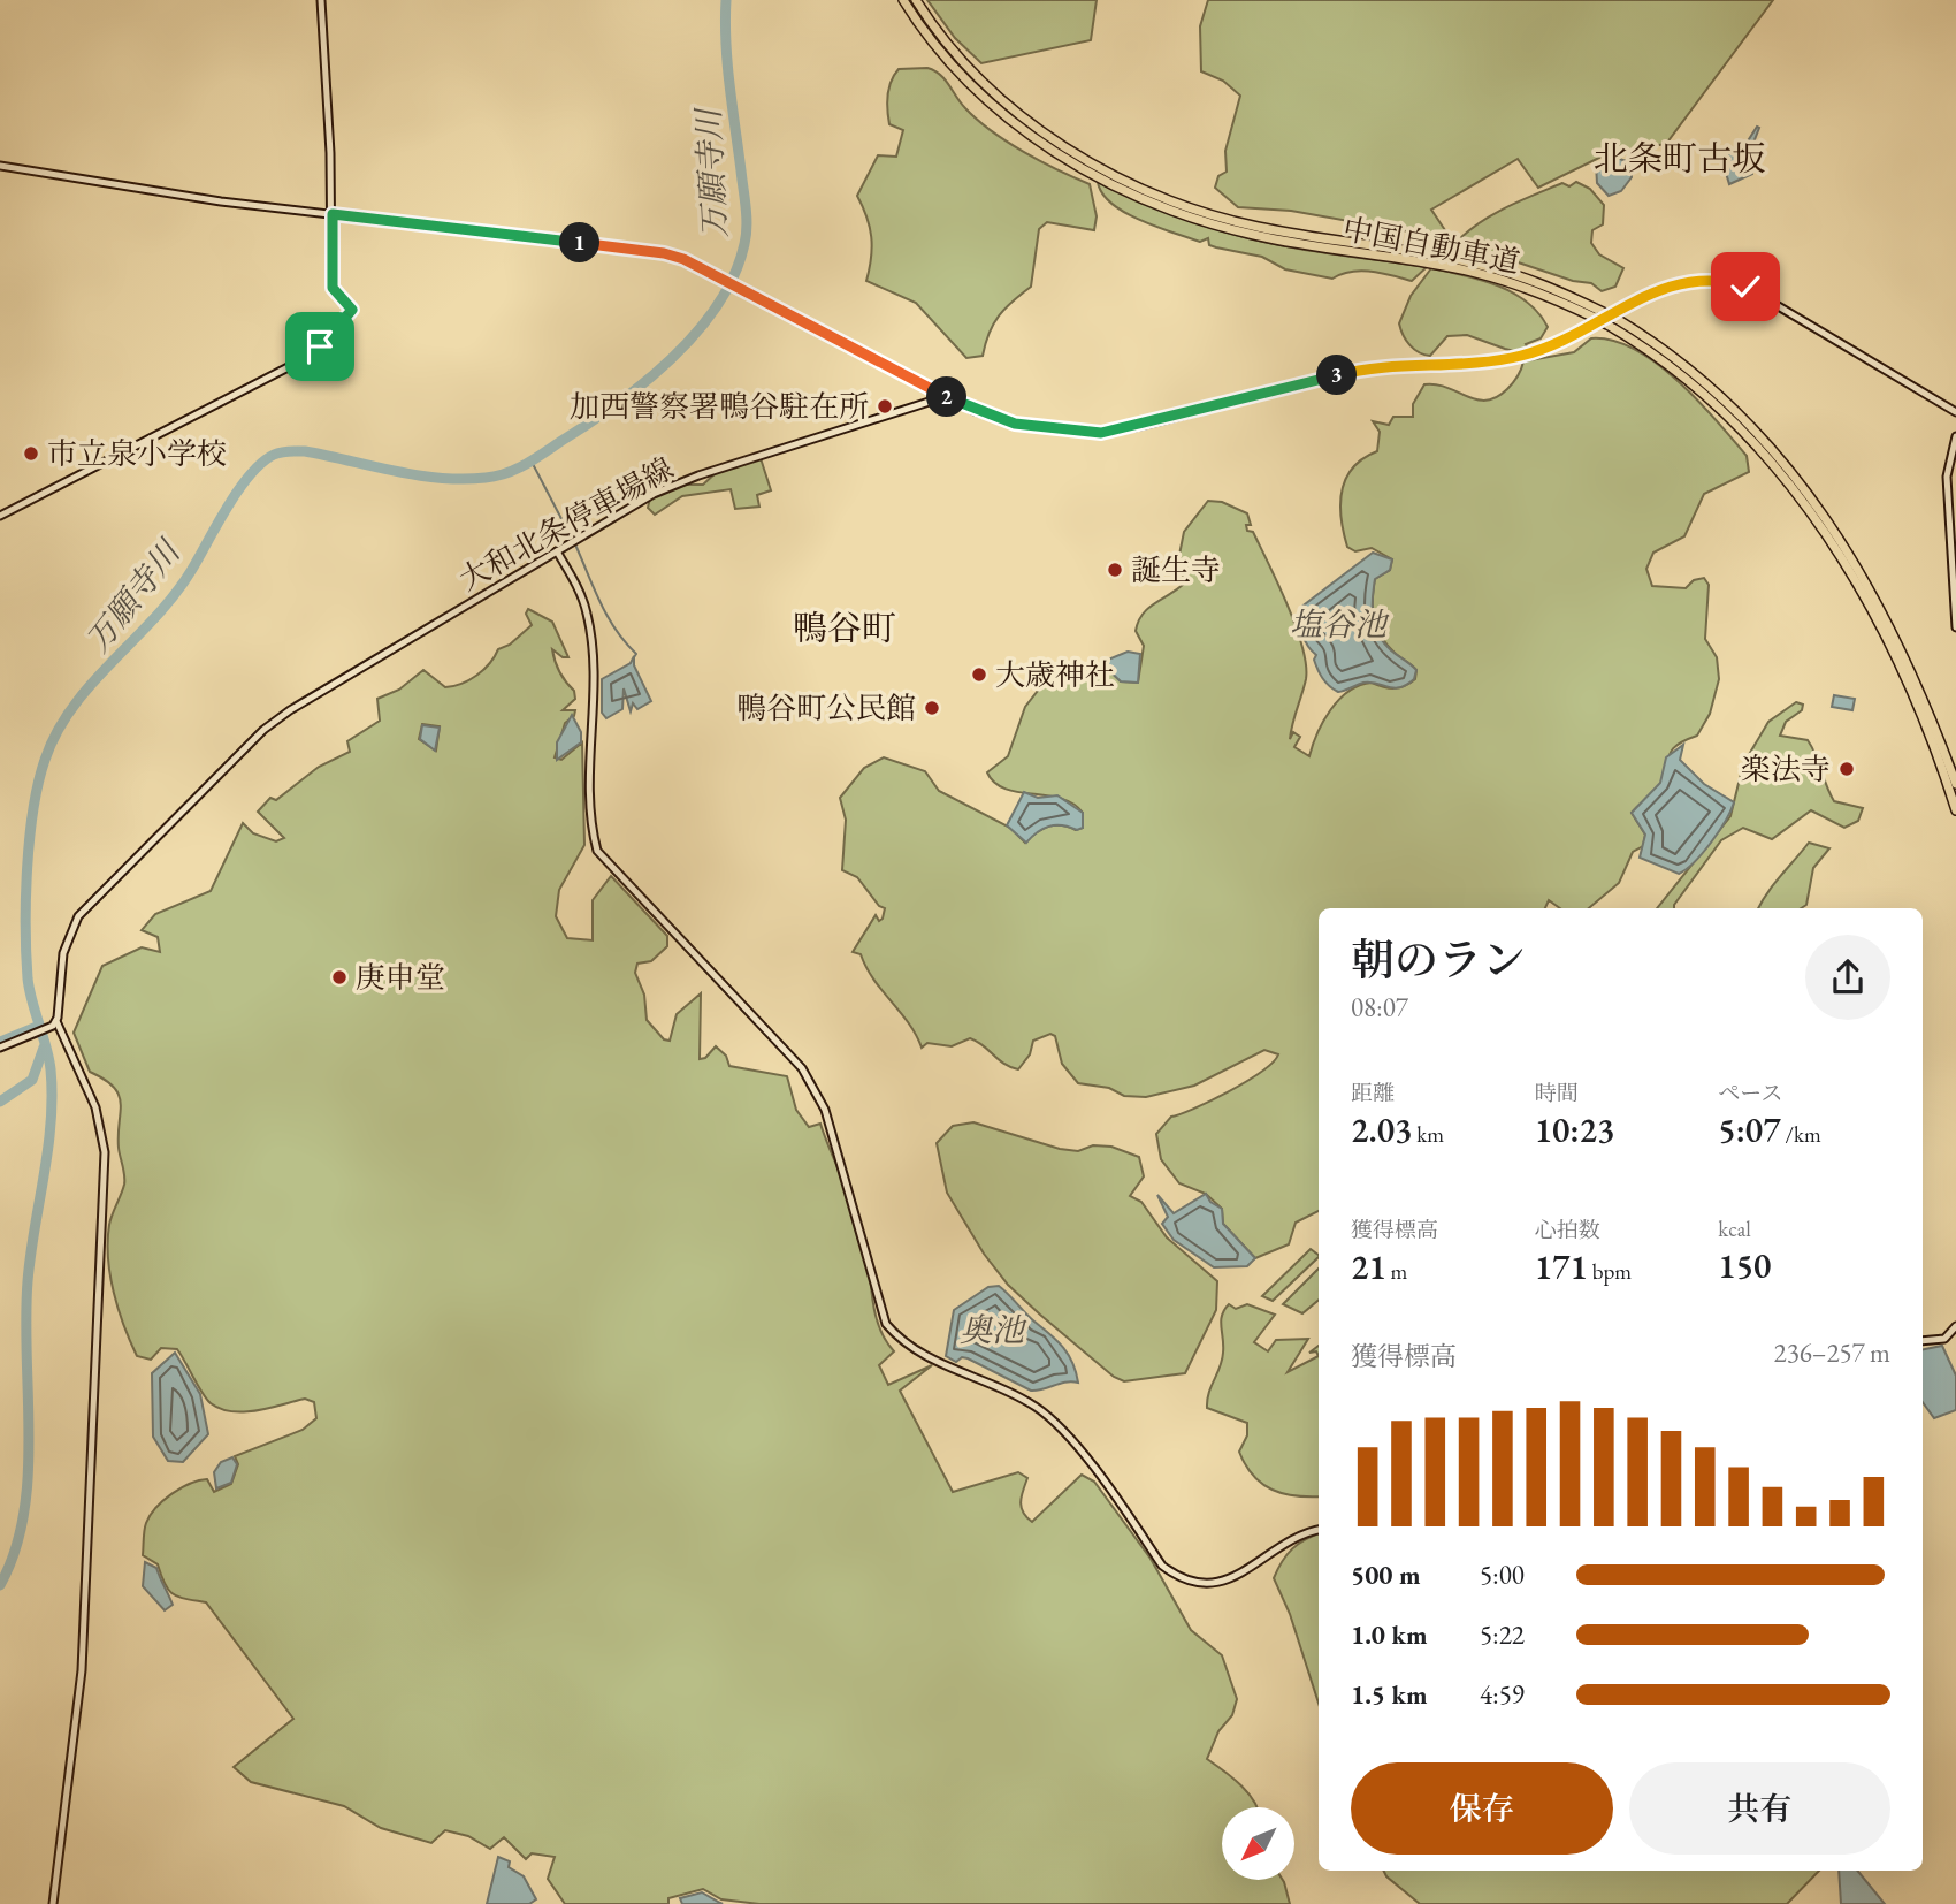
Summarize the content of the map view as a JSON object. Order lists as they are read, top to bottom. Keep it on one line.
{"streets":{"highway":["中国自動車道"],"street":["大和北条停車場線"]},"districts":["北条町古坂","鴨谷町"],"water":["万願寺川","塩谷池","奥池"],"places":["加西警察署鴨谷駐在所","市立泉小学校","誕生寺","大歳神社","鴨谷町公民館","楽法寺","庚申堂"],"north":"bottom left","page":{"pins":["1","3","2"],"heading":["朝のラン","08:07"],"stats":[["距離","2.03 km"],["時間","10:23"],["ペース","5:07 /km"],["獲得標高","21 m"],["心拍数","171 bpm"],["kcal","150"]],"chart":["獲得標高","236–257 m"],"list":[{"name":"500 m","note":"5:00"},{"name":"1.0 km","note":"5:22"},{"name":"1.5 km","note":"4:59"}],"buttons":["保存","共有"]}}
